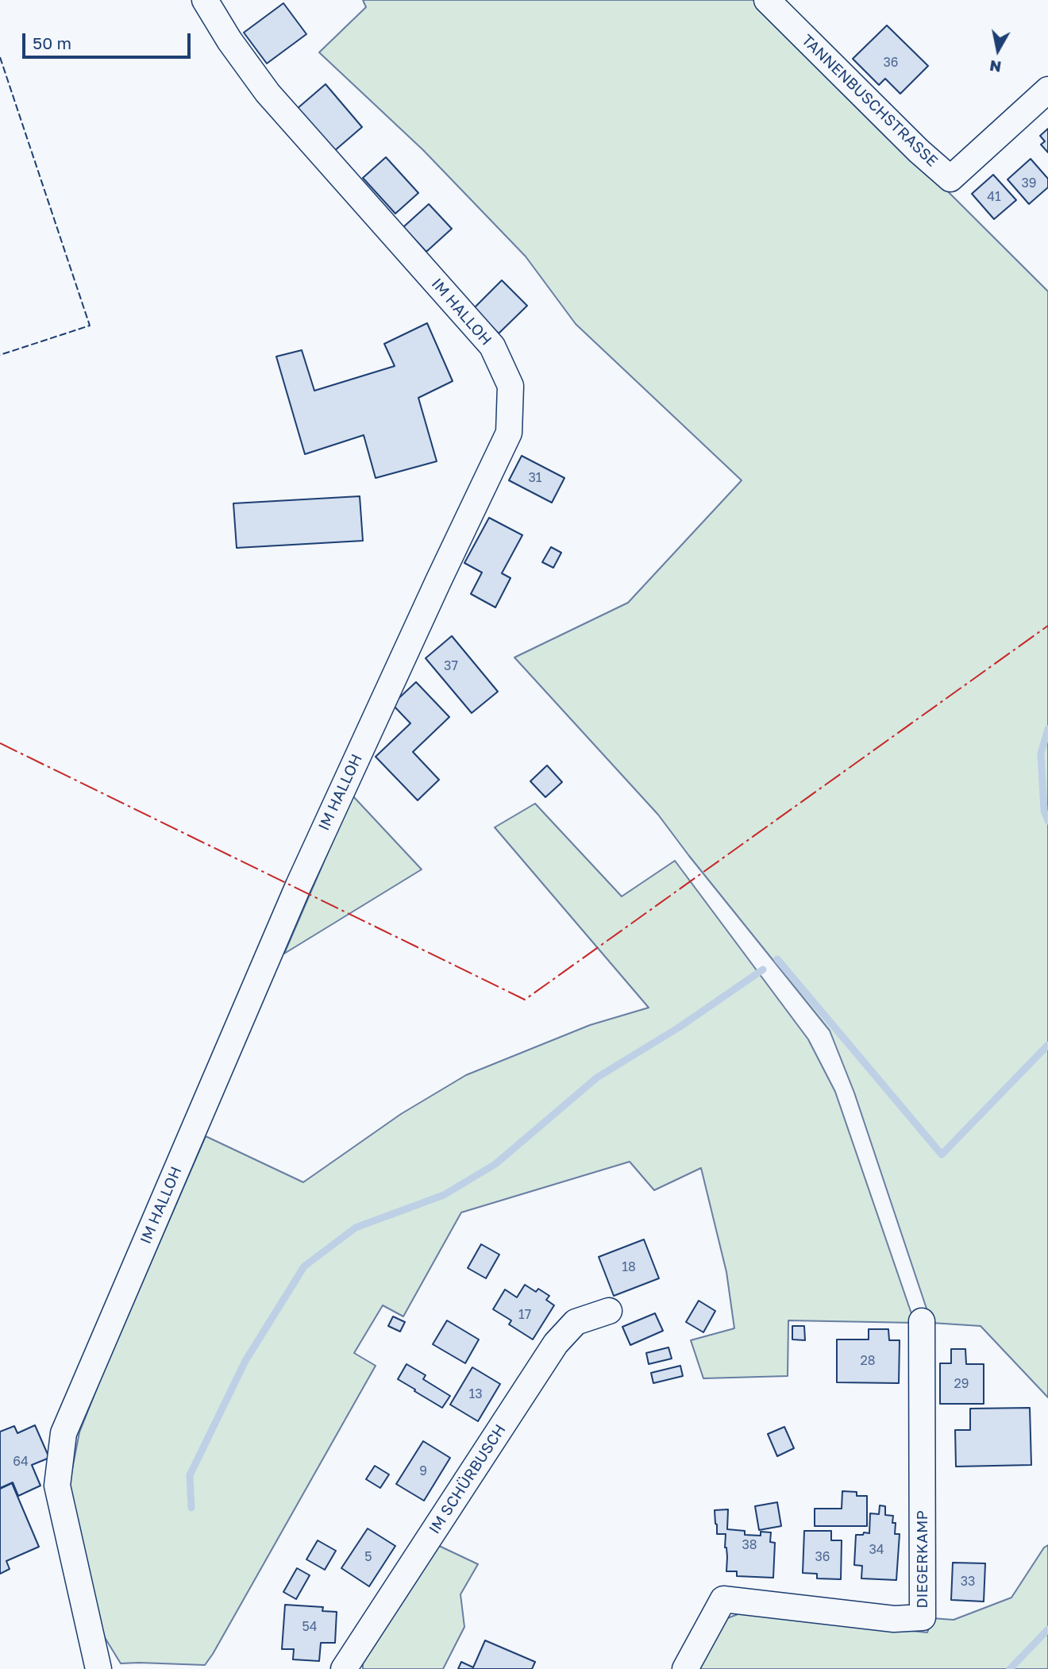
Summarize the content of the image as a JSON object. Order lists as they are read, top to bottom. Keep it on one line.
{"streets":{"street":["TANNENBUSCHSTRASSE","IM HALLOH","IM SCHÜRBUSCH","DIEGERKAMP"]},"house_numbers":["36","39","41","31","37","18","17","28","29","13","64","9","38","34","5","36","33","54"],"scale_bar":"50 m","north":"bottom"}
